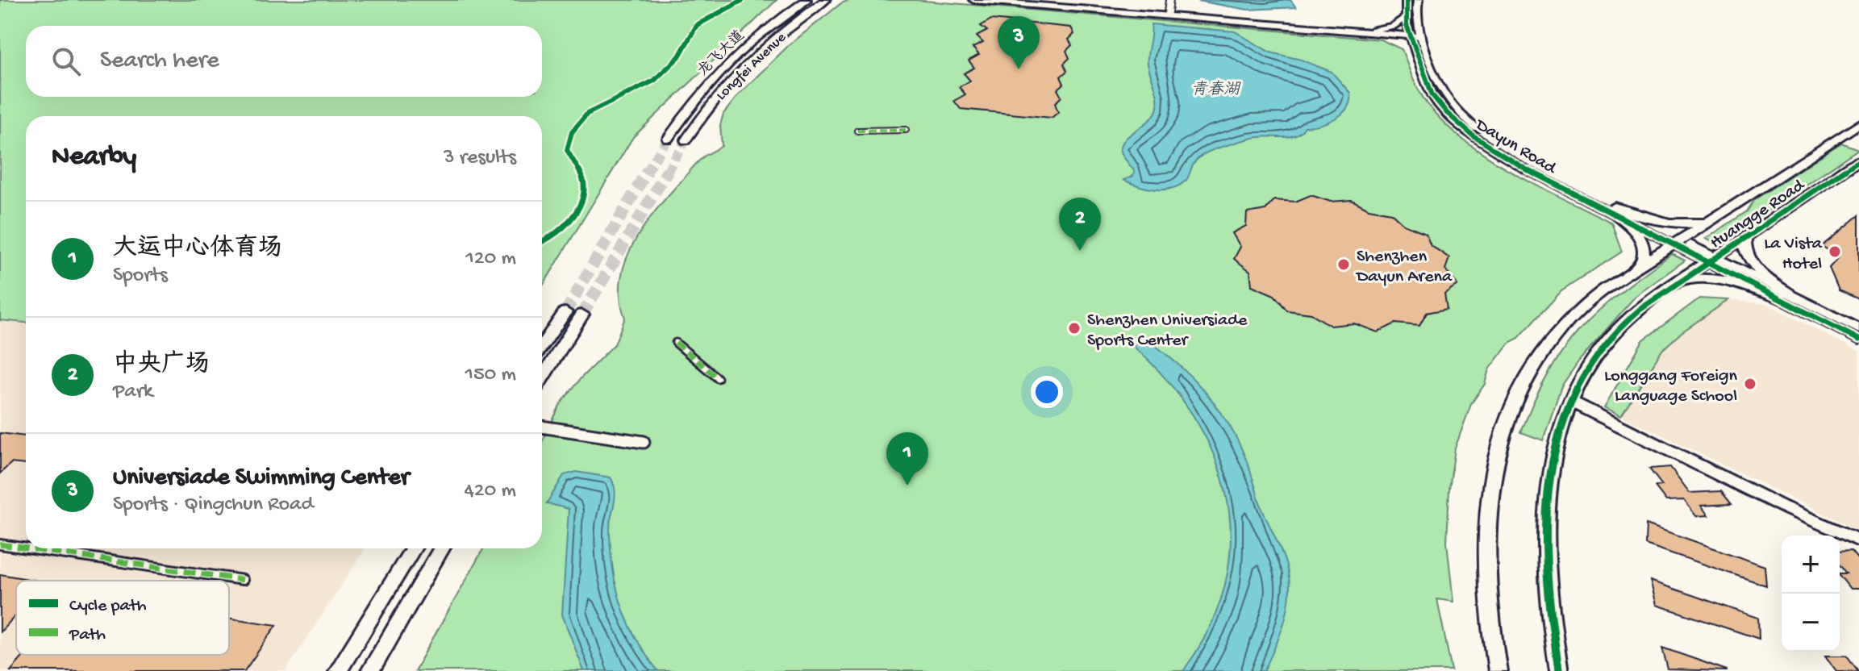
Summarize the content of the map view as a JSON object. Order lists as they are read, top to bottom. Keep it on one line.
{"streets":{"main road":["龙飞大道","Longfei Avenue","Huangge Road"],"street":["Dayun Road"]},"crossings":[["Dayun Road","Huangge Road"]],"water":["青春湖"],"places":["La Vista Hotel","Shenzhen Dayun Arena","Shenzhen Universiade Sports Center","Longgang Foreign Language School"],"legend":["Cycle path","Path"],"page":{"pins":["3","2","1"],"search":"Search here","heading":["Nearby","3 results"],"list":[{"mark":"1","name":"大运中心体育场","note":"Sports","value":"120 m"},{"mark":"2","name":"中央广场","note":"Park","value":"150 m"},{"mark":"3","name":"Universiade Swimming Center","note":"Sports · Qingchun Road","value":"420 m"}],"map_buttons":["+","−"]}}
